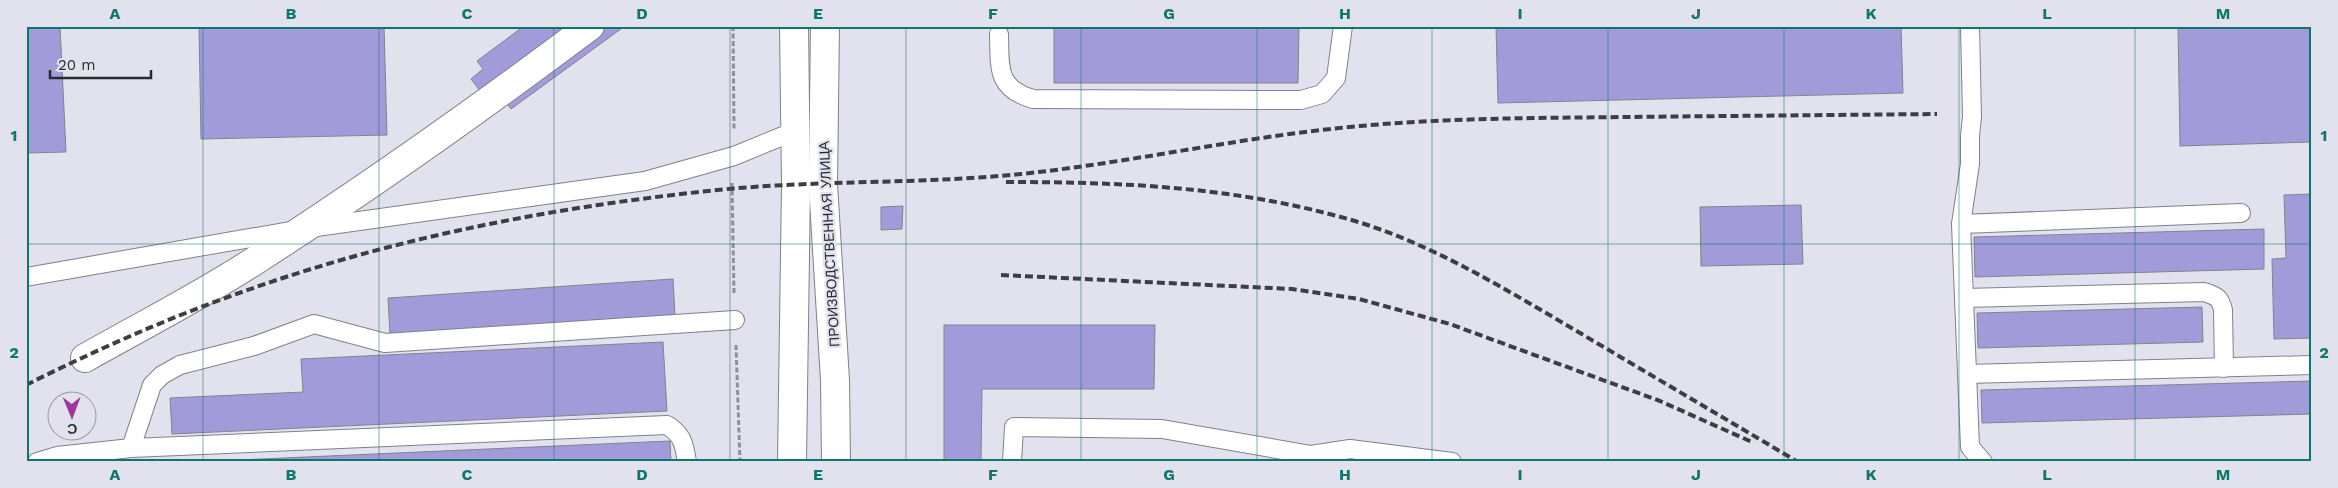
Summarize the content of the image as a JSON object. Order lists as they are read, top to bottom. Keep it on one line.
{"streets":{"main road":["ПРОИЗВОДСТВЕННАЯ УЛИЦА"]},"scale_bar":"20 m","north":"bottom","grid":{"columns":["A","B","C","D","E","F","G","H","I","J","K","L","M"],"rows":["1","2"]}}
